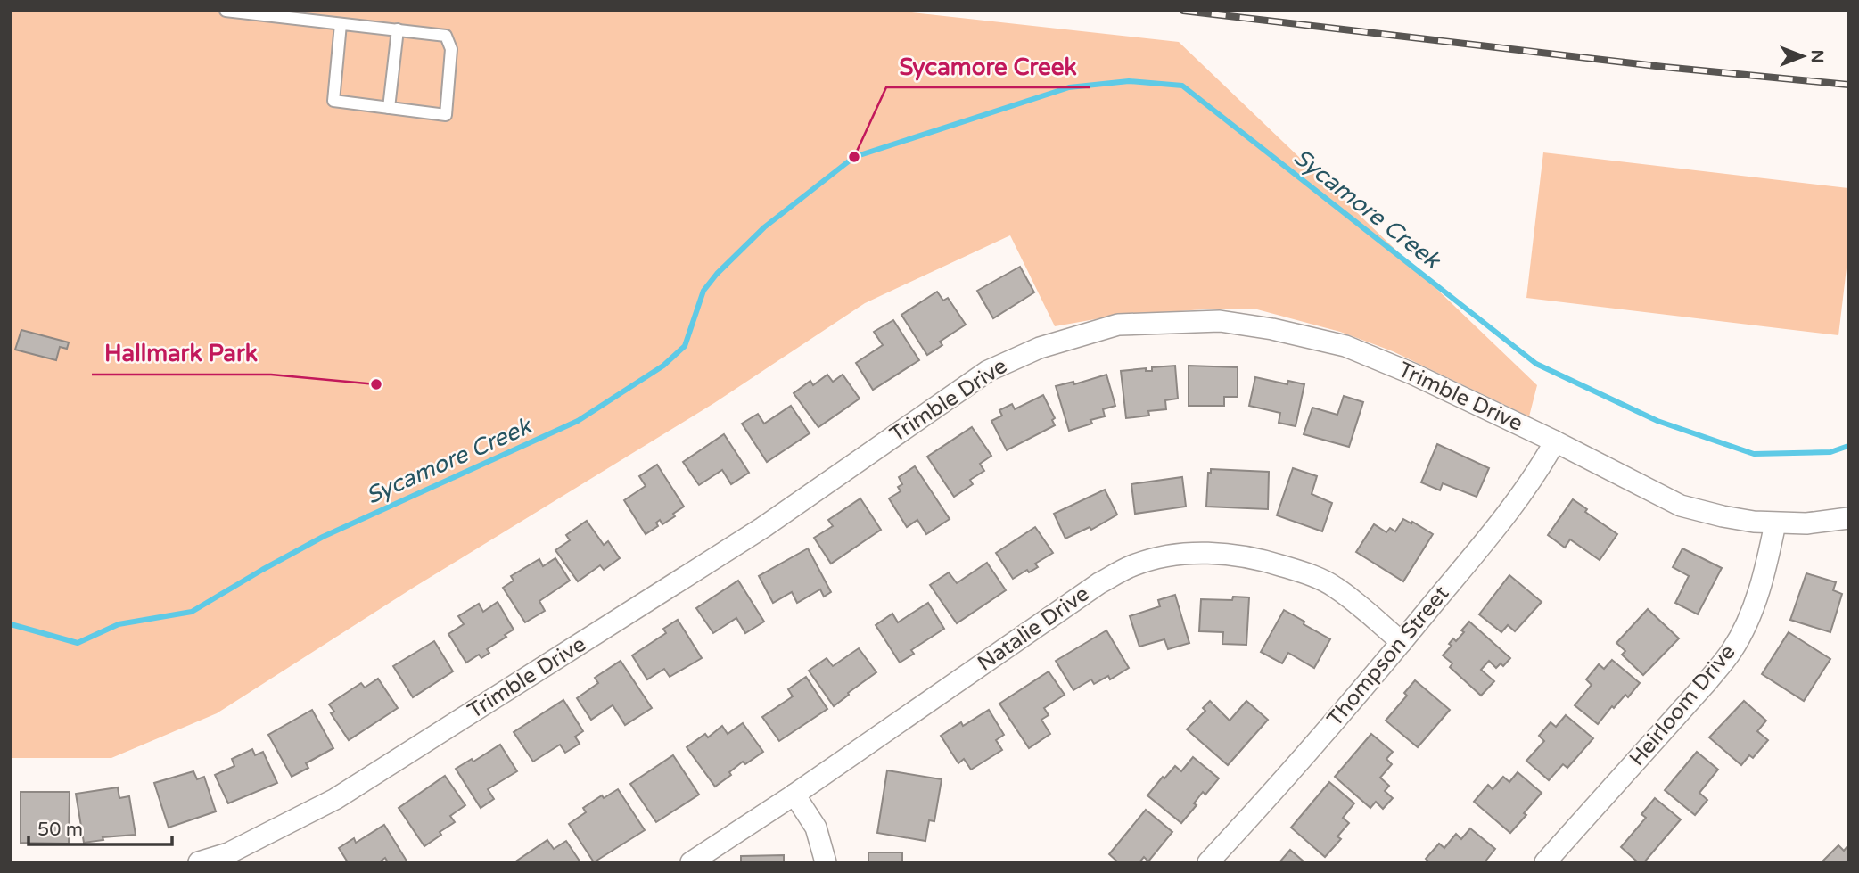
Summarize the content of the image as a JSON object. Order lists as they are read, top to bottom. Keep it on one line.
{"streets":{"street":["Trimble Drive","Natalie Drive","Thompson Street","Heirloom Drive"]},"crossings":[["Trimble Drive","Thompson Street"],["Trimble Drive","Heirloom Drive"],["Natalie Drive","Thompson Street"]],"water":["Sycamore Creek"],"places":["Sycamore Creek","Hallmark Park"],"scale_bar":"50 m","north":"right"}
